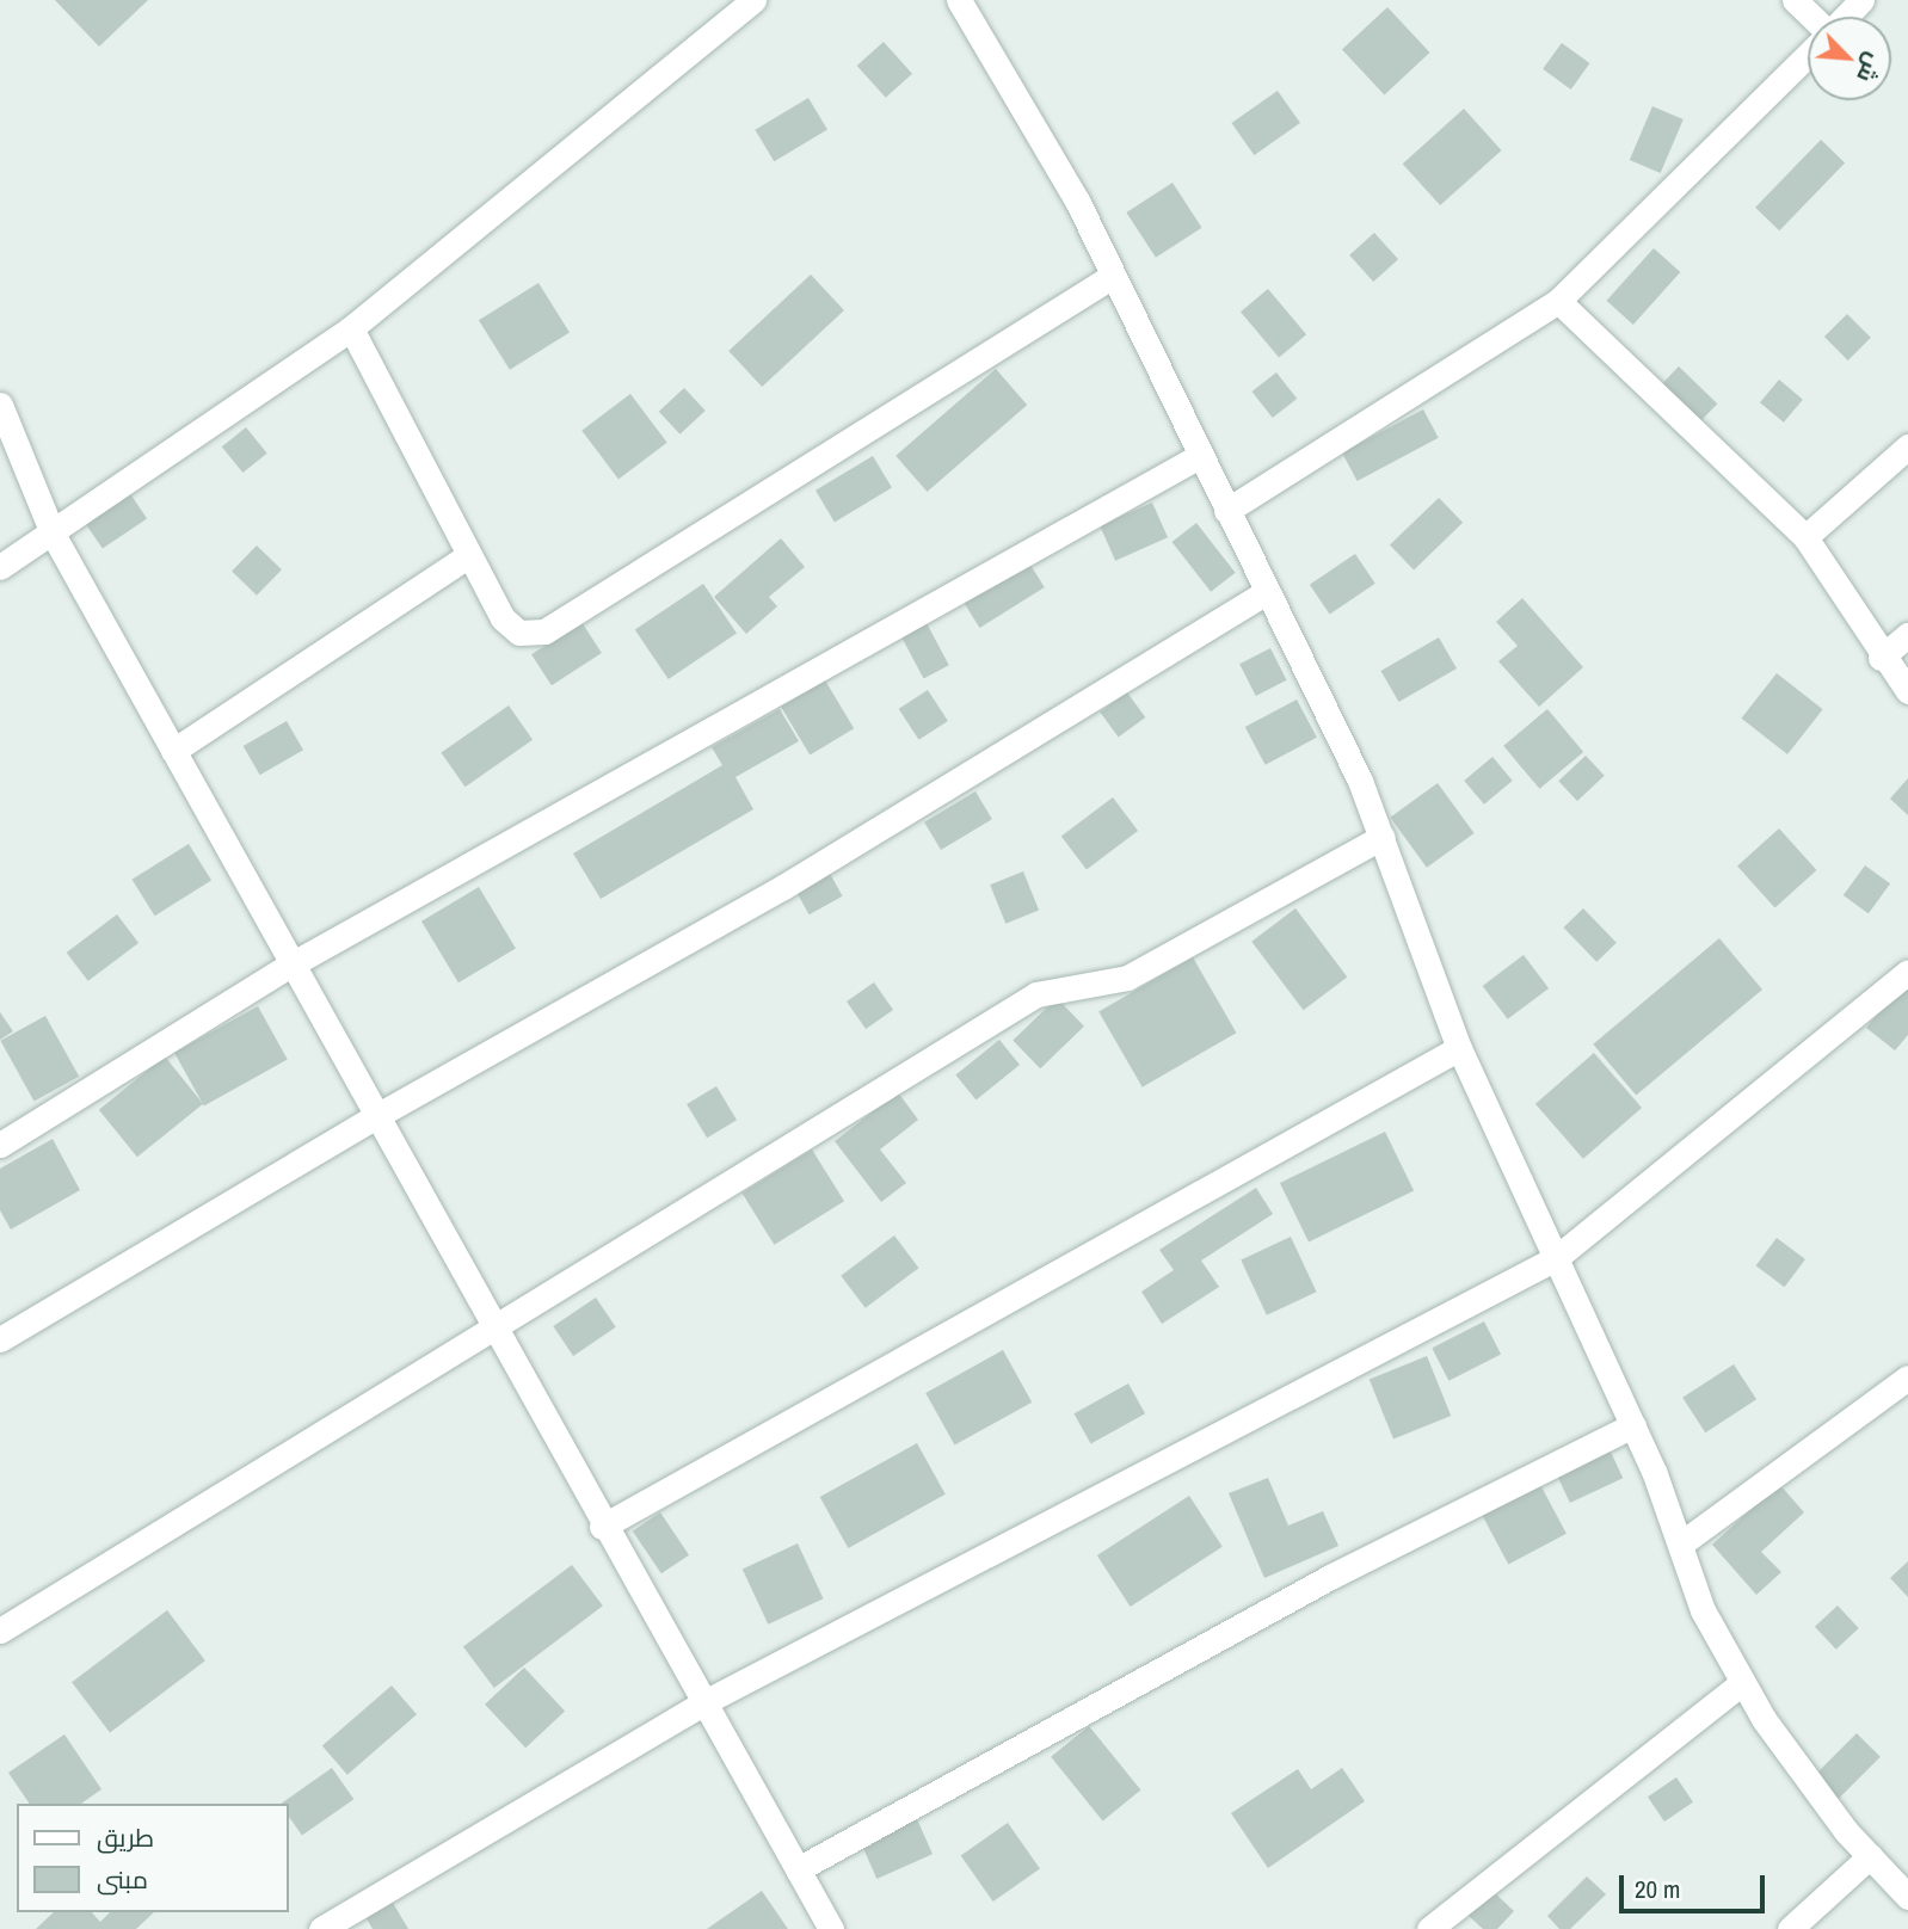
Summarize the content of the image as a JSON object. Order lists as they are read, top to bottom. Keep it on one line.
{"legend":["طريق","مبنى"],"scale_bar":"20 m","north":"bottom right"}
